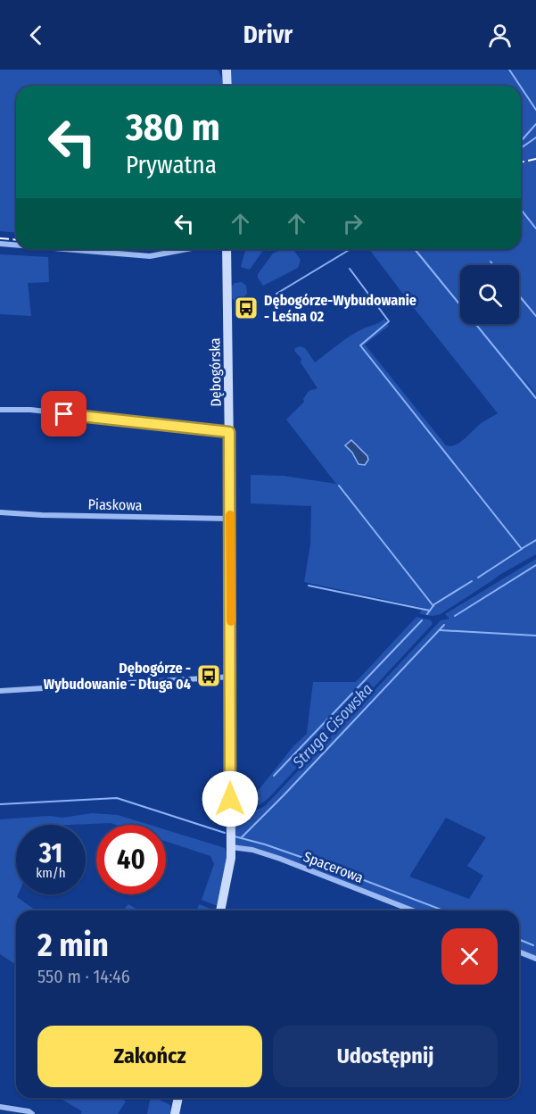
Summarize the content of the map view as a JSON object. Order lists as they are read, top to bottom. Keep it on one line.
{"streets":{"street":["Dębogórska","Piaskowa","Spacerowa"]},"crossings":[["Dębogórska","Piaskowa"],["Dębogórska","Spacerowa"]],"water":["Struga Cisowska"],"places":{"bus stop":["Dębogórze-Wybudowanie - Leśna 02","Dębogórze - Wybudowanie - Długa 04"]},"page":{"header":"Drivr","turn":["380 m","Prywatna"],"speed":"31 km/h","limit":"40","heading":["2 min","550 m · 14:46"],"buttons":["Zakończ","Udostępnij"]}}
